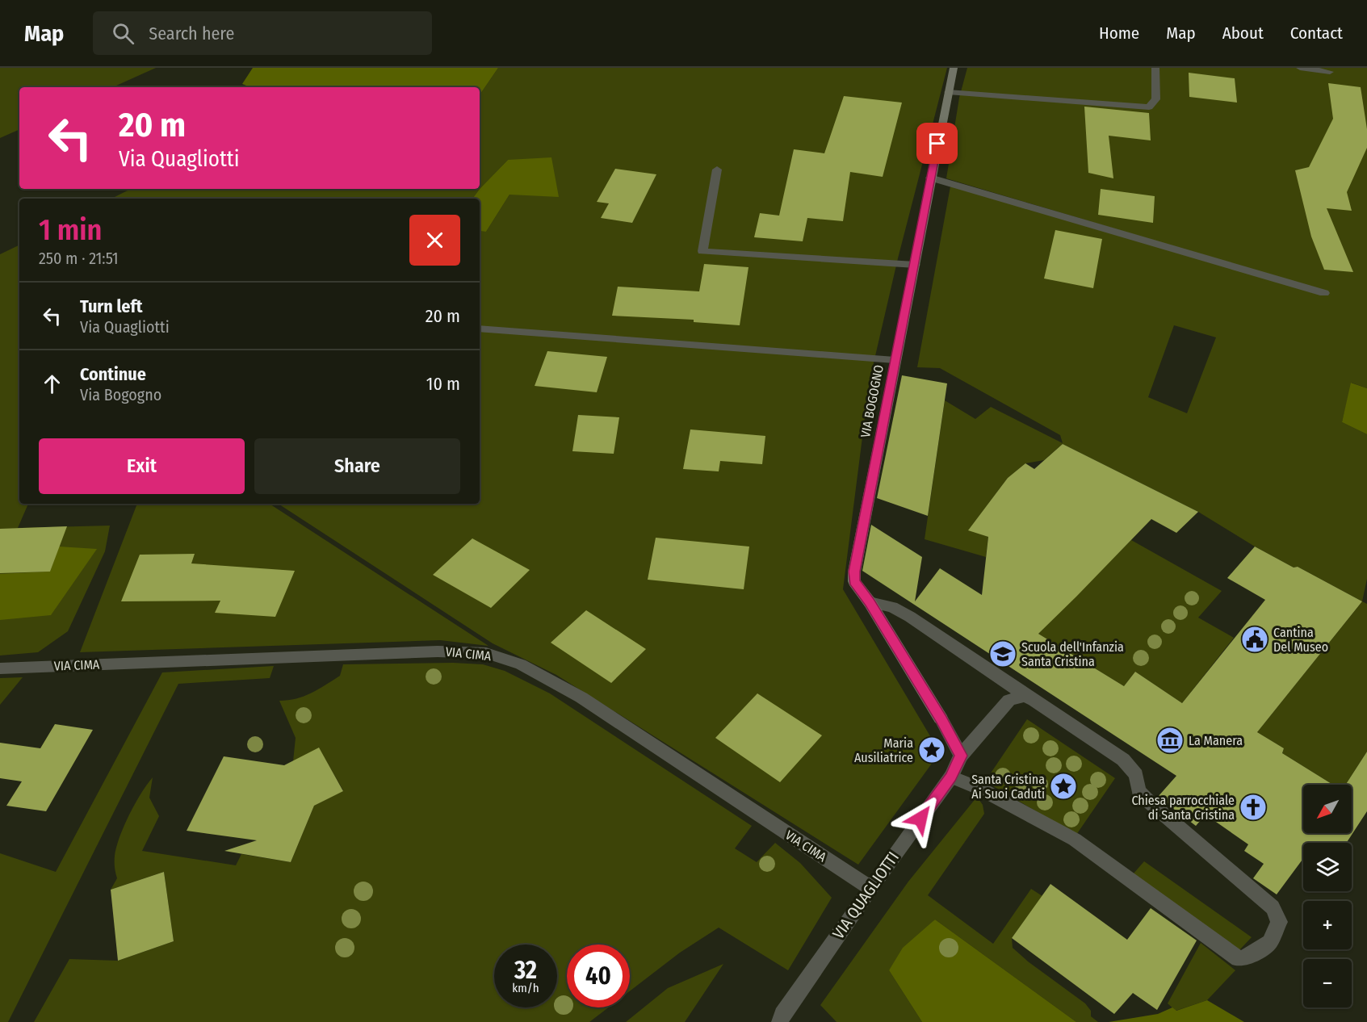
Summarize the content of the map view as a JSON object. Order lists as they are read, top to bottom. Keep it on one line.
{"streets":{"main road":["VIA BOGOGNO"],"street":["VIA CIMA","VIA QUAGLIOTTI"]},"crossings":[["VIA CIMA","VIA QUAGLIOTTI"]],"places":{"public building":["Cantina Del Museo"],"school or university":["Scuola dell'Infanzia Santa Cristina"],"museum":["La Manera"],"place":["Maria Ausiliatrice","Santa Cristina Ai Suoi Caduti"],"church":["Chiesa parrocchiale di Santa Cristina"]},"north":"bottom left","page":{"header":"Map","search":"Search here","nav":["Home","Map","About","Contact"],"turn":["20 m","Via Quagliotti"],"heading":["1 min","250 m · 21:51"],"list":[{"name":"Turn left","note":"Via Quagliotti","value":"20 m"},{"name":"Continue","note":"Via Bogogno","value":"10 m"}],"buttons":["Exit","Share"],"map_buttons":["+","−"],"speed":"32 km/h","limit":"40"}}
